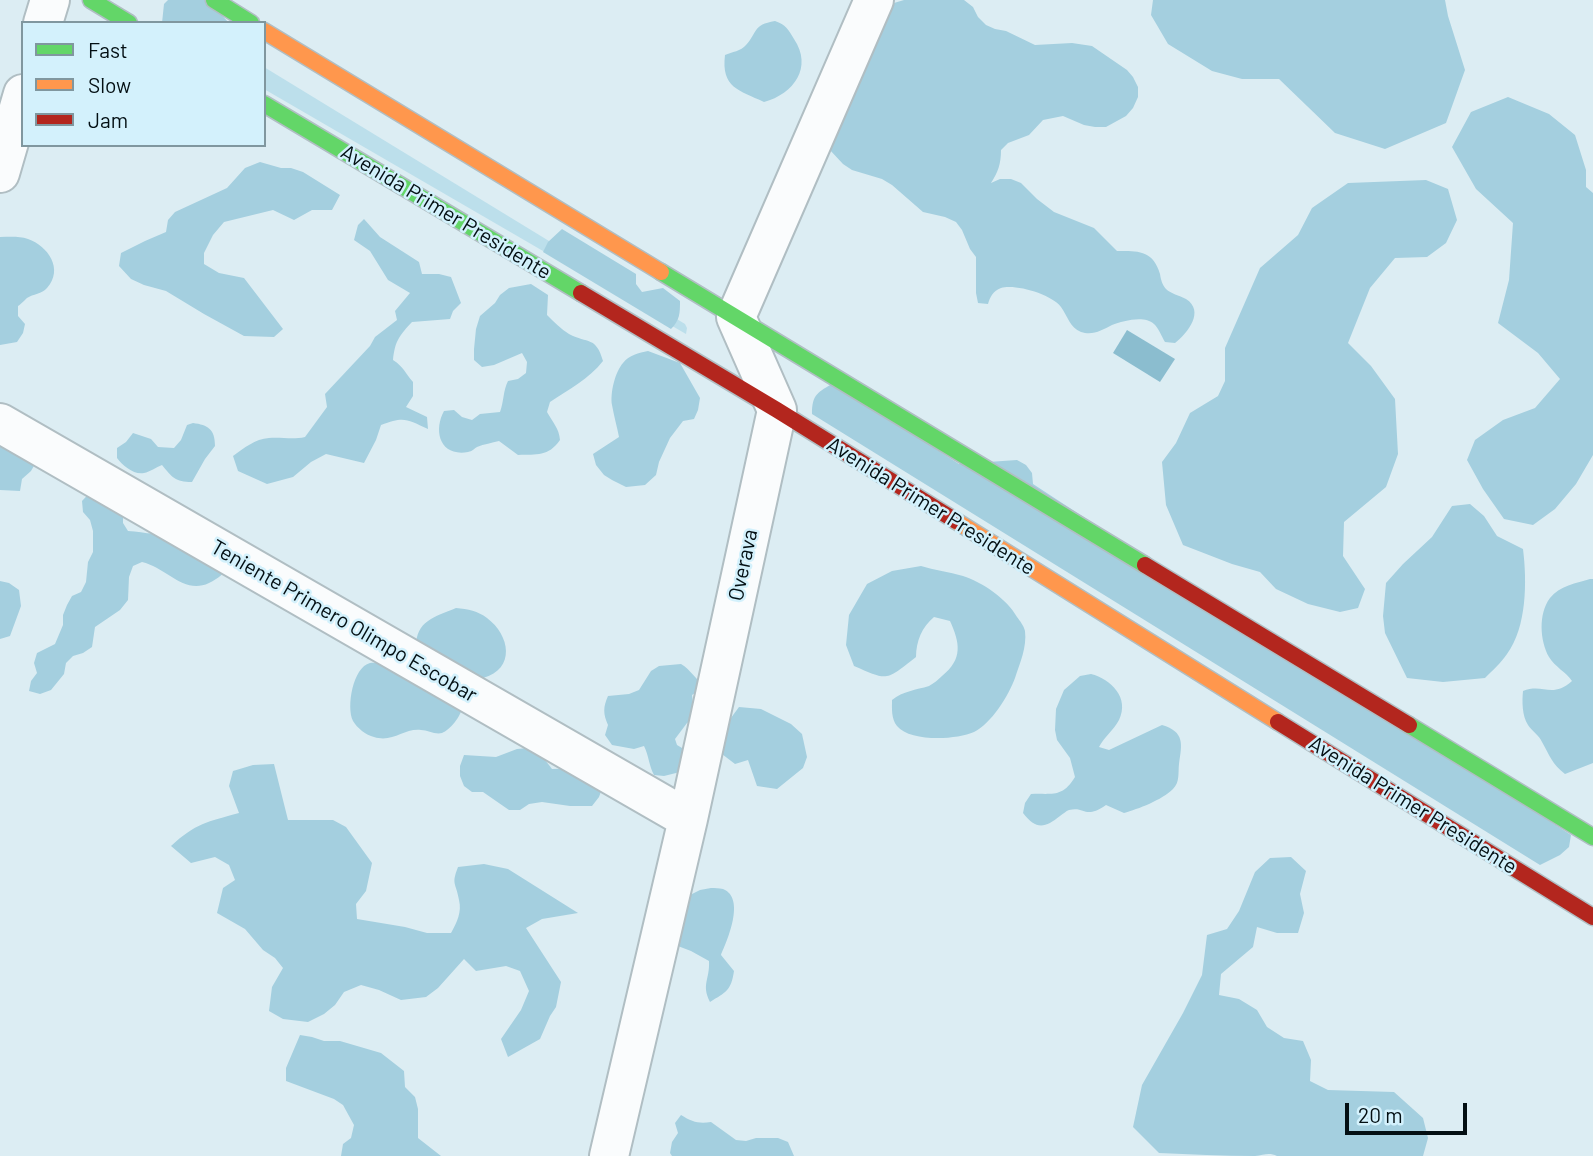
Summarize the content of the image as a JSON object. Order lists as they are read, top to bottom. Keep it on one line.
{"streets":{"main road":["Avenida Primer Presidente"],"street":["Overava","Teniente Primero Olimpo Escobar"]},"crossings":[["Avenida Primer Presidente","Overava"],["Overava","Teniente Primero Olimpo Escobar"]],"legend":["Fast","Slow","Jam"],"scale_bar":"20 m"}
